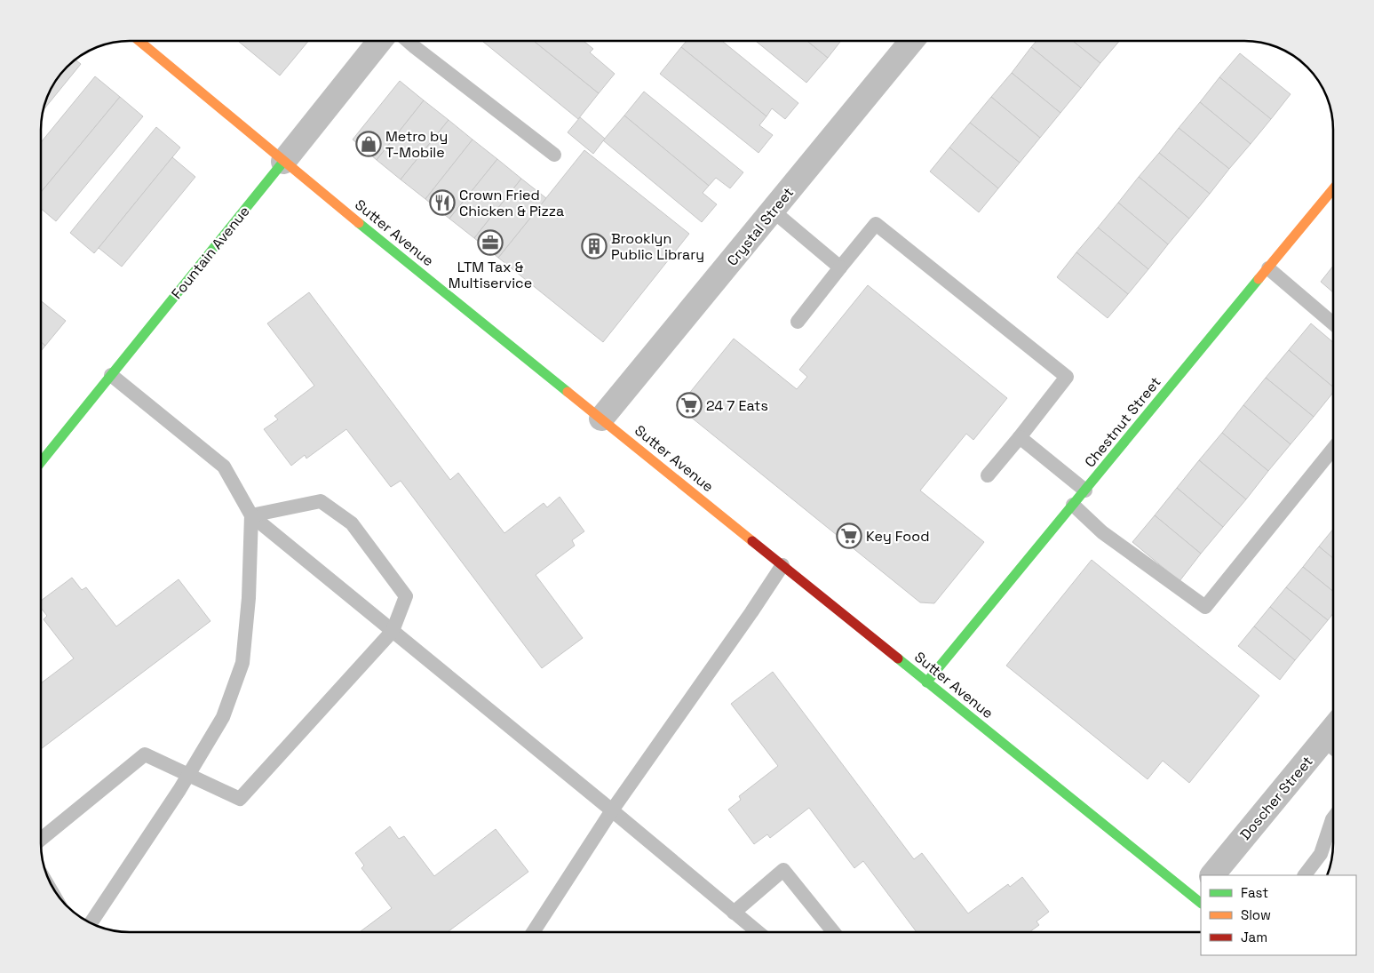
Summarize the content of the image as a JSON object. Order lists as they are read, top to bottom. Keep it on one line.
{"streets":{"street":["Crystal Street","Sutter Avenue","Fountain Avenue","Chestnut Street","Doscher Street"]},"crossings":[["Crystal Street","Sutter Avenue"],["Sutter Avenue","Fountain Avenue"],["Sutter Avenue","Chestnut Street"]],"places":{"shop":["Metro by T-Mobile"],"restaurant":["Crown Fried Chicken & Pizza"],"office":["LTM Tax & Multiservice"],"building":["Brooklyn Public Library"],"supermarket":["24 7 Eats","Key Food"]},"legend":["Fast","Slow","Jam"]}
